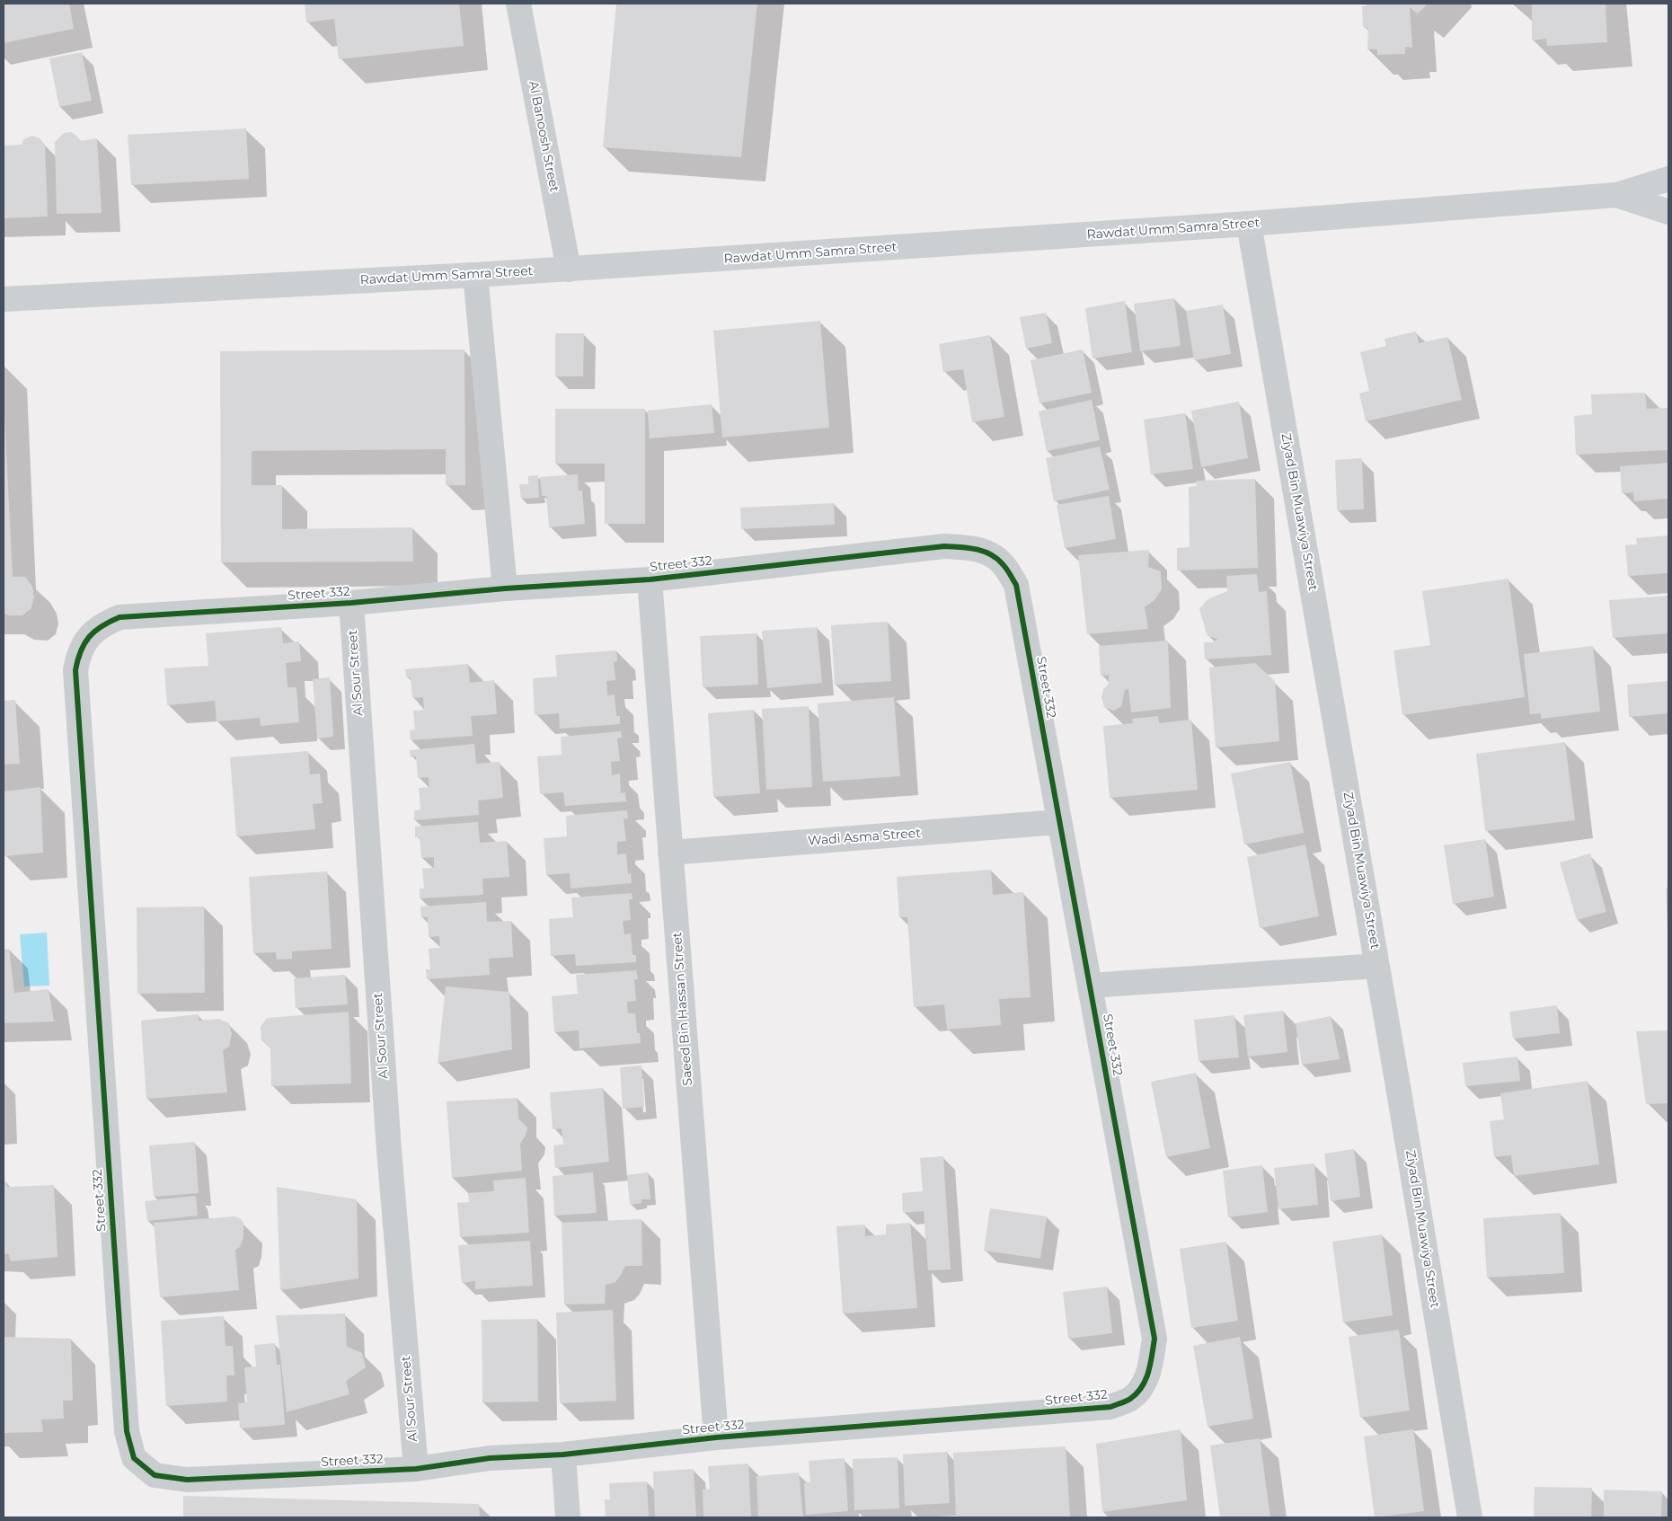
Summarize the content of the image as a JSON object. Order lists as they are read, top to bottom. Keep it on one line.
{"streets":{"street":["Al Banoosh Street","Rawdat Umm Samra Street","Ziyad Bin Muawiya Street","Street 332","Al Sour Street","Wadi Asma Street","Saeed Bin Hassan Street"]},"crossings":[["Al Banoosh Street","Rawdat Umm Samra Street"],["Rawdat Umm Samra Street","Ziyad Bin Muawiya Street"],["Street 332","Al Sour Street"],["Street 332","Wadi Asma Street"],["Street 332","Saeed Bin Hassan Street"],["Wadi Asma Street","Saeed Bin Hassan Street"]]}
